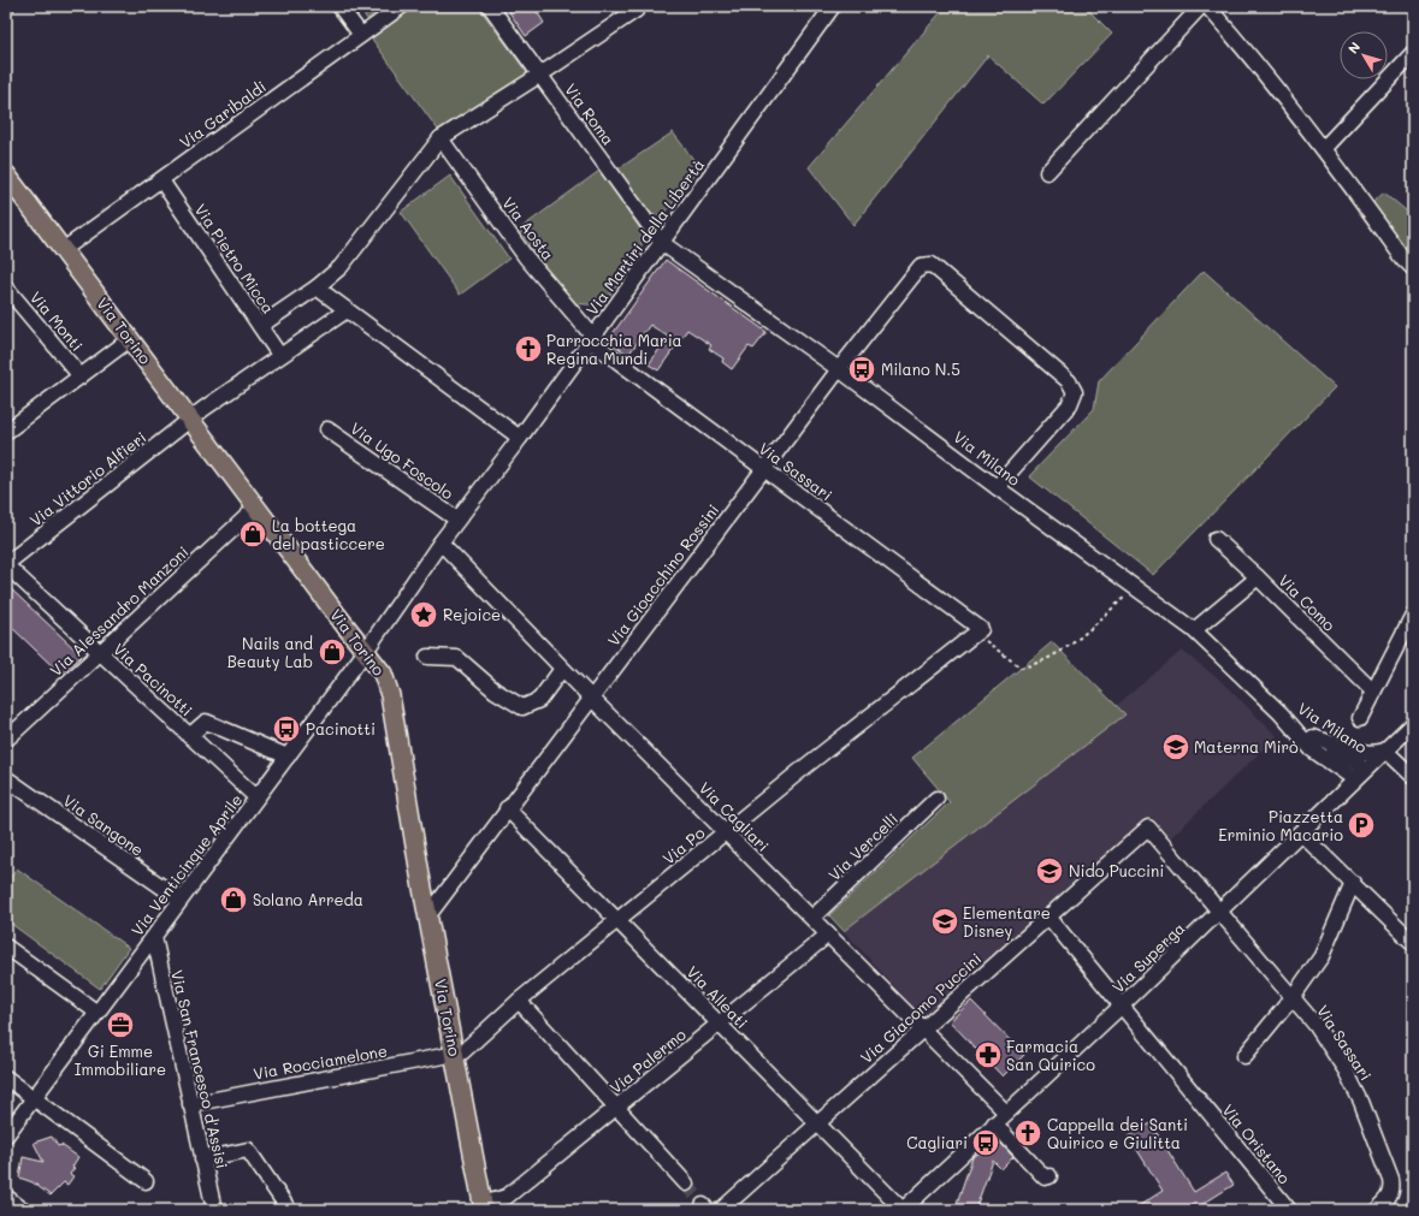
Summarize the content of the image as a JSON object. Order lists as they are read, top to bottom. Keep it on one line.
{"streets":{"main road":["Via Torino"],"street":["Via Garibaldi","Via Roma","Via Aosta","Via Martiri della Libertà","Via Pietro Micca","Via Monti","Via Milano","Via Ugo Foscolo","Via Sassari","Via Vittorio Alfieri","Via Gioacchino Rossini","Via Como","Via Alessandro Manzoni","Via Pacinotti","Via Cagliari","Via Sangone","Via Po","Via Vercelli","Via Venticinque Aprile","Via Superga","Via Alleati","Via Giacomo Puccini","Via Palermo","Via Rocciamelone","Via San Francesco d'Assisi","Via Oristano"]},"crossings":[["Via Garibaldi","Via Pietro Micca"],["Via Garibaldi","Via Torino"],["Via Roma","Via Martiri della Libertà"],["Via Roma","Via Milano"],["Via Aosta","Via Martiri della Libertà"],["Via Aosta","Via Sassari"],["Via Martiri della Libertà","Via Torino"],["Via Martiri della Libertà","Via Milano"],["Via Martiri della Libertà","Via Ugo Foscolo"],["Via Martiri della Libertà","Via Sassari"],["Via Martiri della Libertà","Via Cagliari"],["Via Martiri della Libertà","Via Venticinque Aprile"],["Via Pietro Micca","Via Vittorio Alfieri"],["Via Torino","Via Vittorio Alfieri"],["Via Torino","Via Gioacchino Rossini"],["Via Torino","Via Alessandro Manzoni"],["Via Torino","Via Po"],["Via Torino","Via Venticinque Aprile"],["Via Torino","Via Palermo"],["Via Torino","Via Rocciamelone"],["Via Milano","Via Gioacchino Rossini"],["Via Milano","Via Superga"],["Via Sassari","Via Gioacchino Rossini"],["Via Sassari","Via Po"],["Via Sassari","Via Superga"],["Via Sassari","Via Giacomo Puccini"],["Via Vittorio Alfieri","Via Pacinotti"],["Via Gioacchino Rossini","Via Cagliari"],["Via Gioacchino Rossini","Via Alleati"],["Via Alessandro Manzoni","Via Pacinotti"],["Via Pacinotti","Via Venticinque Aprile"],["Via Cagliari","Via Po"],["Via Cagliari","Via Vercelli"],["Via Cagliari","Via Superga"],["Via Cagliari","Via Giacomo Puccini"],["Via Cagliari","Via Palermo"],["Via Sangone","Via Venticinque Aprile"],["Via Po","Via Alleati"],["Via Po","Via Rocciamelone"],["Via Venticinque Aprile","Via San Francesco d'Assisi"],["Via Superga","Via Alleati"],["Via Superga","Via Giacomo Puccini"],["Via Superga","Via Oristano"],["Via Alleati","Via Giacomo Puccini"],["Via Alleati","Via Palermo"],["Via Giacomo Puccini","Via Oristano"],["Via Rocciamelone","Via San Francesco d'Assisi"]],"places":{"church":["Parrocchia Maria Regina Mundi","Cappella dei Santi Quirico e Giulitta"],"bus stop":["Milano N.5","Pacinotti","Cagliari"],"shop":["La bottega del pasticcere","Nails and Beauty Lab","Solano Arreda"],"place":["Rejoice"],"school or university":["Materna Mirò","Nido Puccini","Elementare Disney"],"parking":["Piazzetta Erminio Macario"],"office":["Gi Emme Immobiliare"],"pharmacy":["Farmacia San Quirico"]},"north":"top left"}
